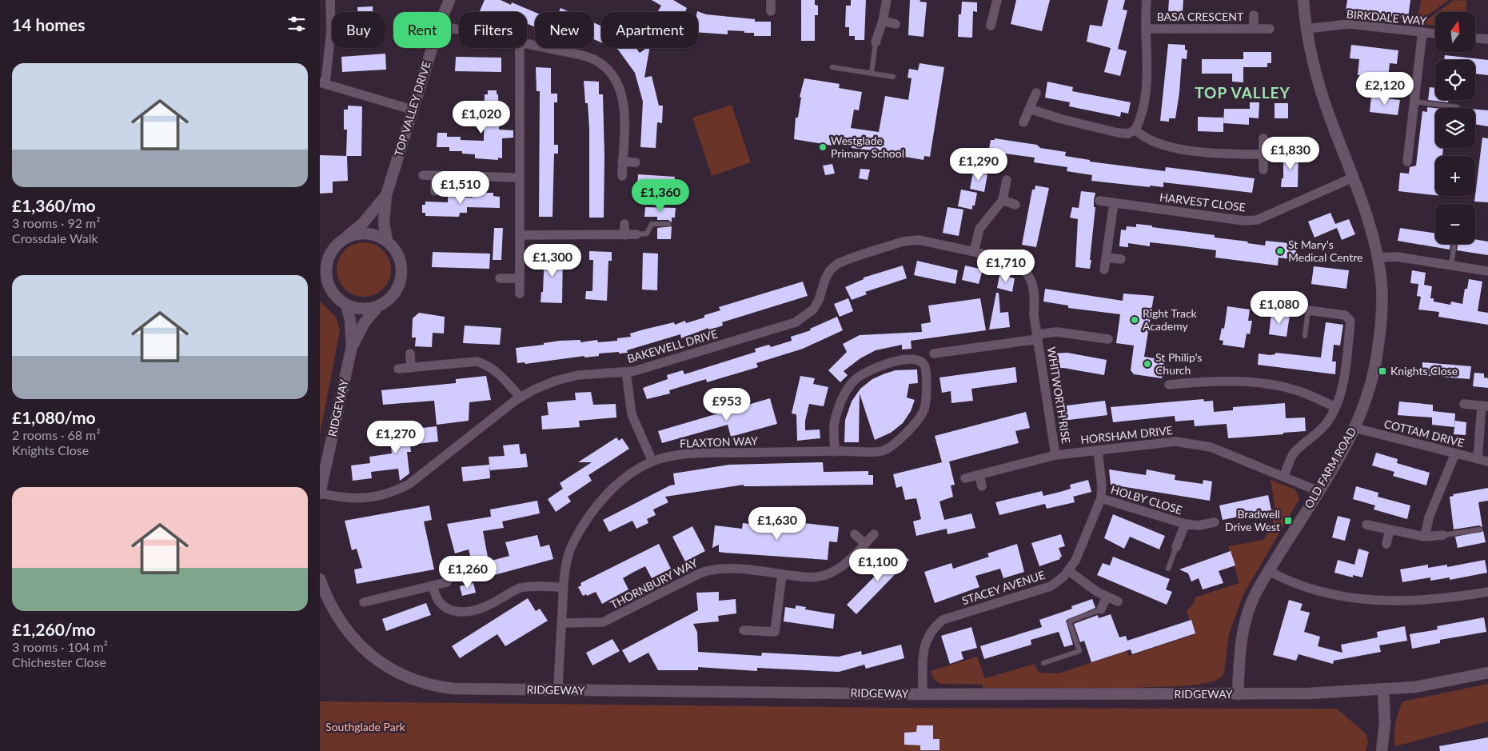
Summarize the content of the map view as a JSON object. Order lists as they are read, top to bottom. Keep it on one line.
{"streets":{"street":["BASA CRESCENT","BIRKDALE WAY","TOP VALLEY DRIVE","HARVEST CLOSE","BAKEWELL DRIVE","WHITWORTH RISE","RIDGEWAY","COTTAM DRIVE","HORSHAM DRIVE","FLAXTON WAY","OLD FARM ROAD","HOLBY CLOSE","THORNBURY WAY","STACEY AVENUE"]},"crossings":[["BIRKDALE WAY","OLD FARM ROAD"],["TOP VALLEY DRIVE","RIDGEWAY"],["HARVEST CLOSE","OLD FARM ROAD"],["BAKEWELL DRIVE","WHITWORTH RISE"],["BAKEWELL DRIVE","RIDGEWAY"],["WHITWORTH RISE","HORSHAM DRIVE"],["RIDGEWAY","FLAXTON WAY"],["RIDGEWAY","OLD FARM ROAD"],["RIDGEWAY","STACEY AVENUE"],["COTTAM DRIVE","OLD FARM ROAD"],["HORSHAM DRIVE","OLD FARM ROAD"],["HORSHAM DRIVE","STACEY AVENUE"],["FLAXTON WAY","THORNBURY WAY"],["HOLBY CLOSE","STACEY AVENUE"]],"districts":["TOP VALLEY"],"parks":["Southglade Park"],"places":{"other":["Westglade Primary School","St Mary's Medical Centre","Right Track Academy","St Philip's Church"],"transit":["Knights Close","Bradwell Drive West"]},"north":"top","page":{"heading":"14 homes","map_buttons":["+","−"],"chip":["Buy","Rent","Filters","New","Apartment"],"list":[{"name":"£1,360/mo","note":"3 rooms · 92 m² · Crossdale Walk"},{"name":"£1,080/mo","note":"2 rooms · 68 m² · Knights Close"},{"name":"£1,260/mo","note":"3 rooms · 104 m² · Chichester Close"}],"price":["£2,120","£1,020","£1,830","£1,290","£1,510","£1,360","£1,300","£1,710","£1,080","£953","£1,270","£1,630","£1,100","£1,260"]}}
